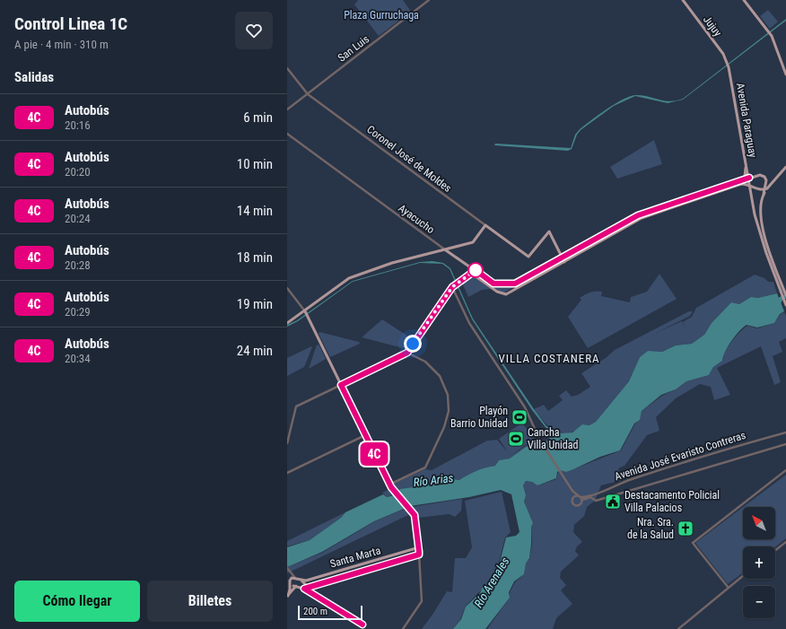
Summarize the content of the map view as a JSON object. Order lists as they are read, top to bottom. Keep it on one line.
{"streets":{"main road":["Jujuy","Avenida Paraguay","Coronel José de Moldes","Ayacucho","Santa Marta"],"street":["San Luis","Avenida José Evaristo Contreras"]},"crossings":[["Jujuy","Avenida Paraguay"],["San Luis","Coronel José de Moldes"],["Avenida Paraguay","Ayacucho"],["Coronel José de Moldes","Ayacucho"]],"districts":["VILLA COSTANERA"],"water":["Río Arias","Río Arenales"],"parks":["Plaza Gurruchaga"],"places":{"sports":["Playón Barrio Unidad","Cancha Villa Unidad"],"public building":["Destacamento Policial Villa Palacios"],"church":["Nra. Sra. de la Salud"]},"lines":["bus line 4C"],"scale_bar":"200 m","north":"top left","page":{"heading":[["Control Linea 1C","A pie · 4 min · 310 m"],"Salidas"],"on_map":"4C","list":[{"mark":"4C","name":"Autobús","note":"20:16","value":"6 min"},{"mark":"4C","name":"Autobús","note":"20:20","value":"10 min"},{"mark":"4C","name":"Autobús","note":"20:24","value":"14 min"},{"mark":"4C","name":"Autobús","note":"20:28","value":"18 min"},{"mark":"4C","name":"Autobús","note":"20:29","value":"19 min"},{"mark":"4C","name":"Autobús","note":"20:34","value":"24 min"}],"map_buttons":["+","−"],"buttons":["Cómo llegar","Billetes"],"scale":"200 m"}}
